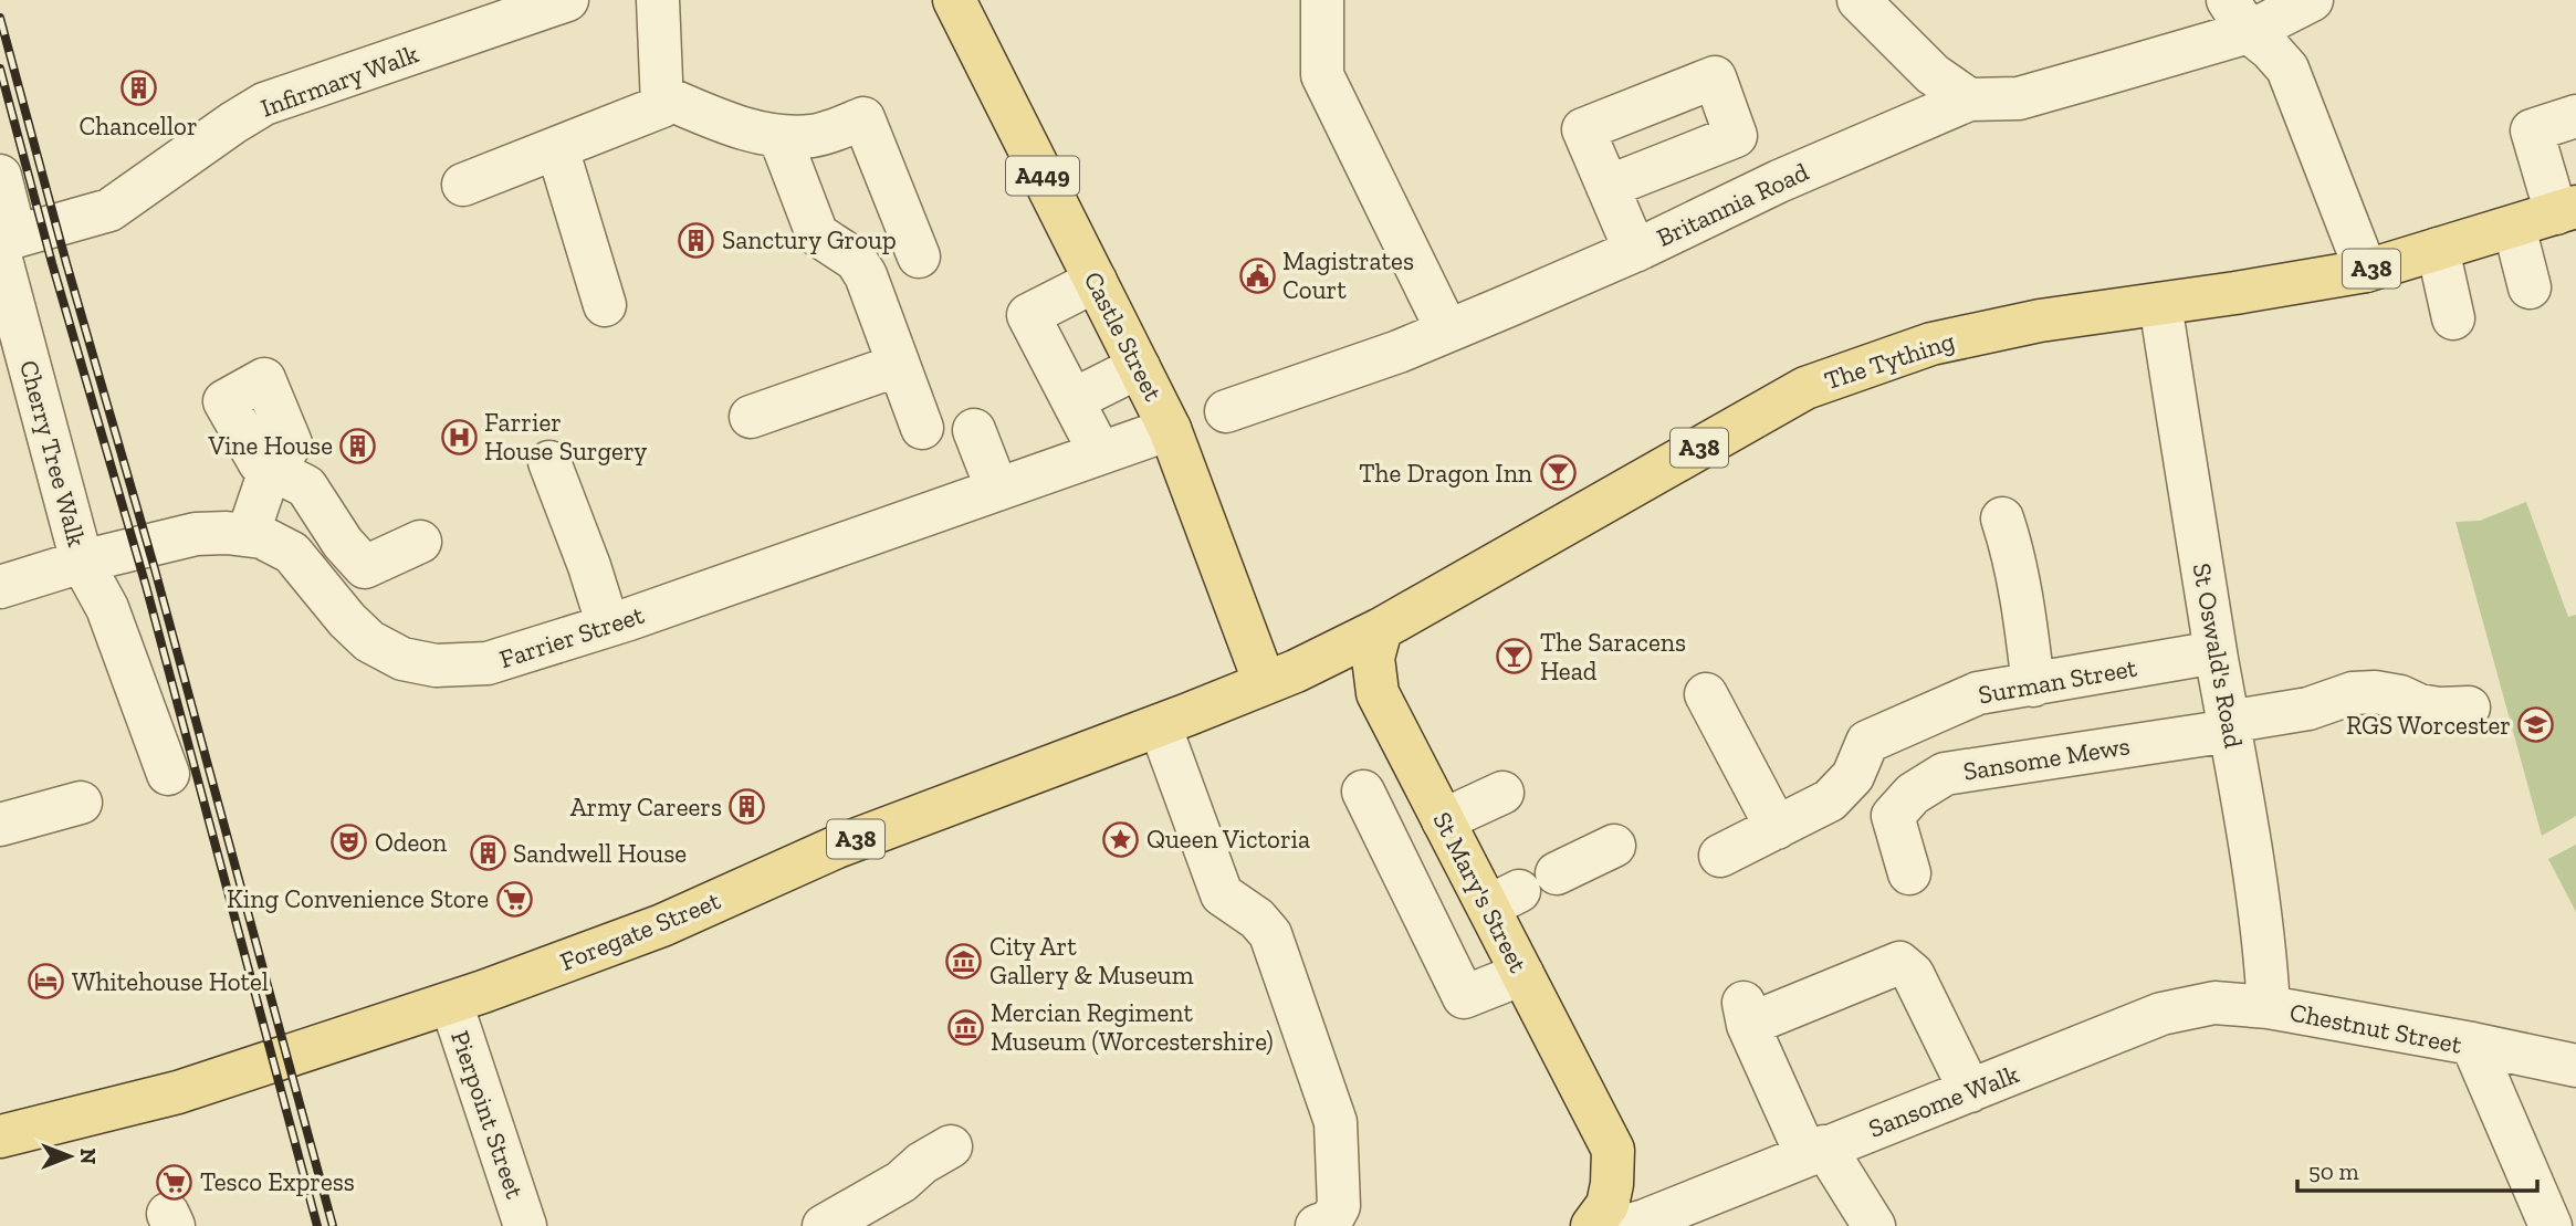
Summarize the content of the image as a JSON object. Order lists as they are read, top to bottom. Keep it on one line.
{"streets":{"main road":["A449","A38","Castle Street","The Tything","St Mary's Street","Foregate Street"],"street":["Infirmary Walk","Britannia Road","Cherry Tree Walk","Farrier Street","St Oswald's Road","Surman Street","Sansome Mews","Chestnut Street","Sansome Walk","Pierpoint Street"]},"crossings":[["Infirmary Walk","Cherry Tree Walk"],["Castle Street","The Tything"],["Castle Street","Farrier Street"],["Castle Street","Foregate Street"],["The Tything","St Oswald's Road"],["The Tything","St Mary's Street"],["The Tything","Foregate Street"],["Cherry Tree Walk","Farrier Street"],["St Oswald's Road","Surman Street"],["St Oswald's Road","Sansome Mews"],["St Oswald's Road","Chestnut Street"],["St Oswald's Road","Sansome Walk"],["Foregate Street","Pierpoint Street"],["Chestnut Street","Sansome Walk"]],"places":{"building":["Chancellor","Sanctury Group","Vine House","Army Careers","Sandwell House"],"public building":["Magistrates Court"],"hospital":["Farrier House Surgery"],"bar":["The Dragon Inn","The Saracens Head"],"school or university":["RGS Worcester"],"place":["Queen Victoria"],"theatre":["Odeon"],"supermarket":["King Convenience Store","Tesco Express"],"museum":["City Art Gallery & Museum","Mercian Regiment Museum (Worcestershire)"],"hotel":["Whitehouse Hotel"]},"scale_bar":"50 m","north":"right"}
